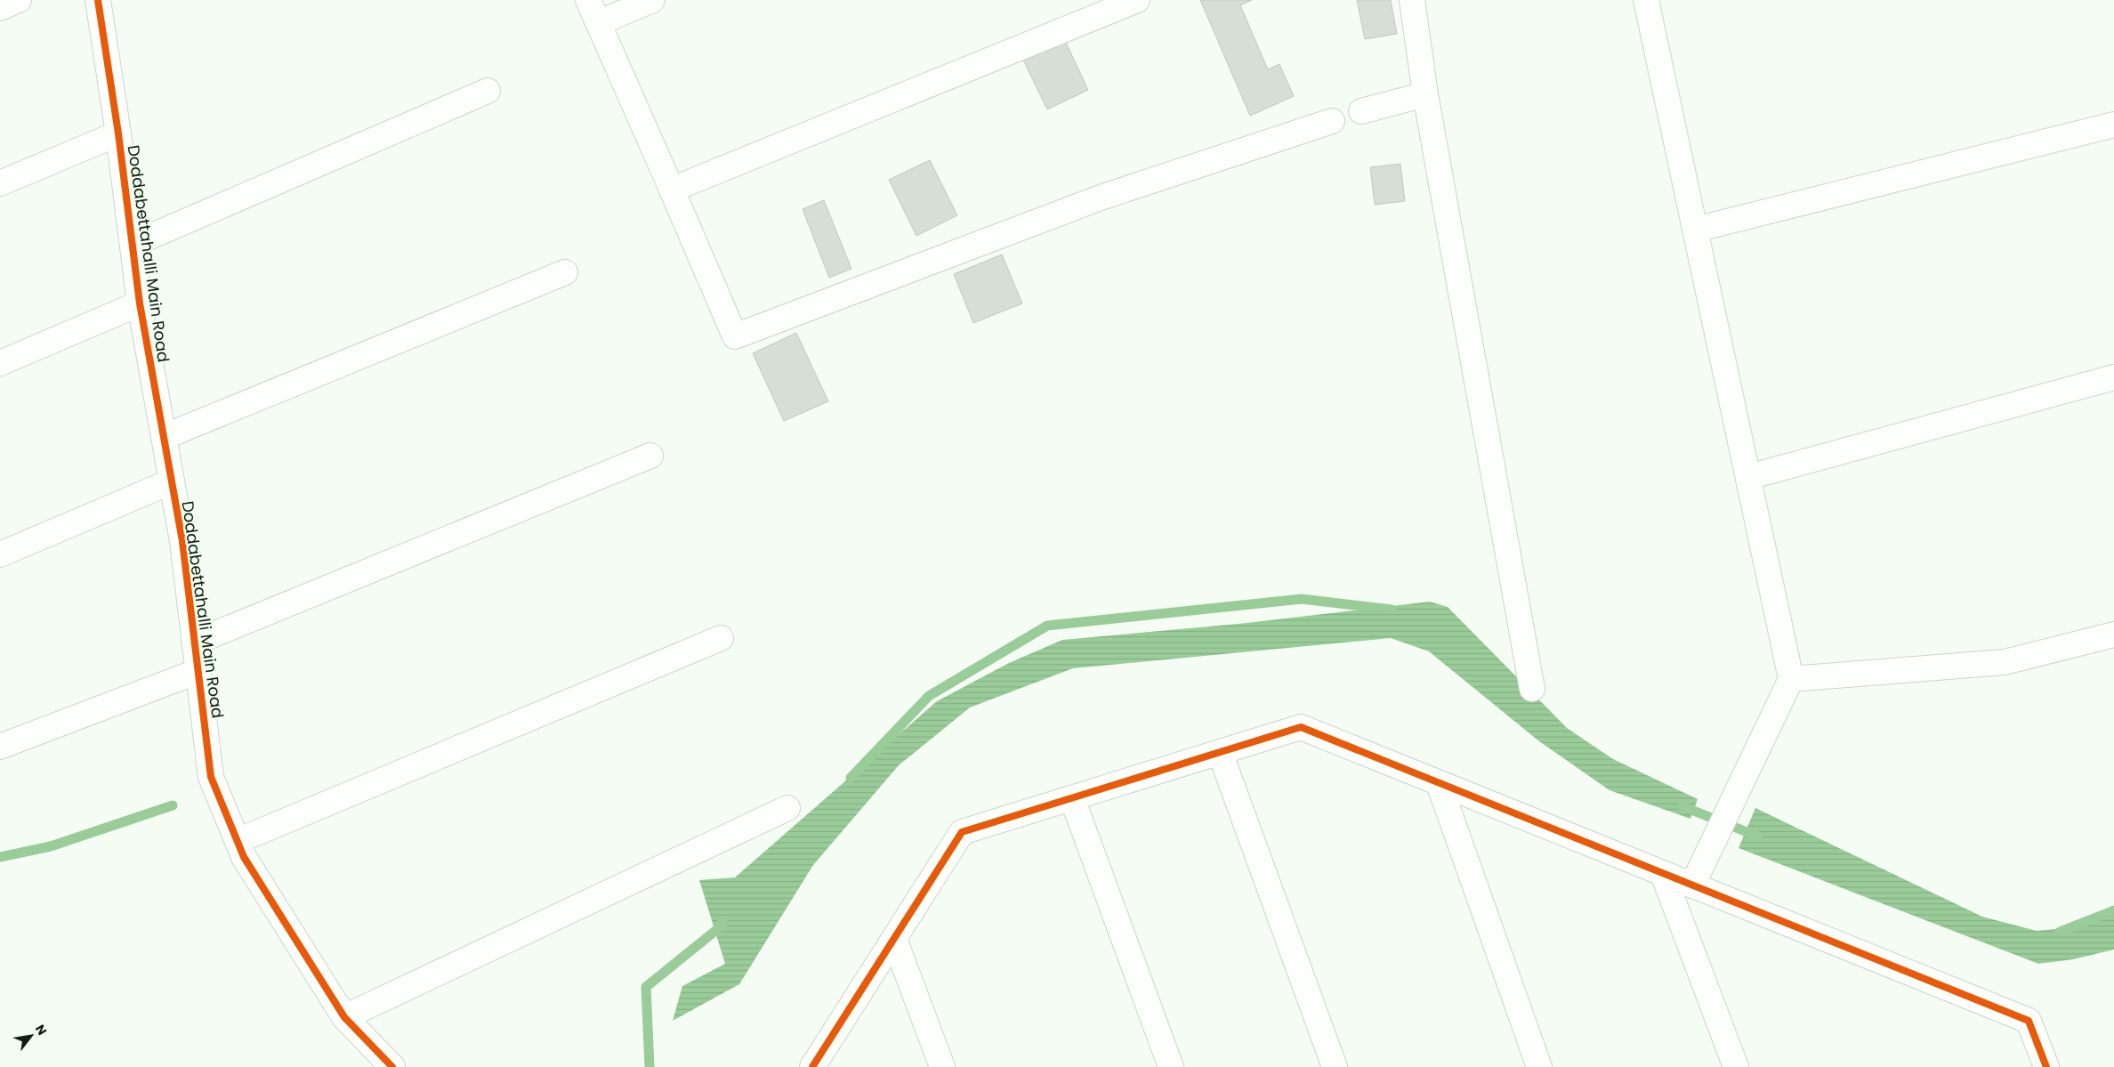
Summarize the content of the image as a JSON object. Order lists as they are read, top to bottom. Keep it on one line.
{"streets":{"street":["Doddabettahalli Main Road"]},"north":"top right"}
